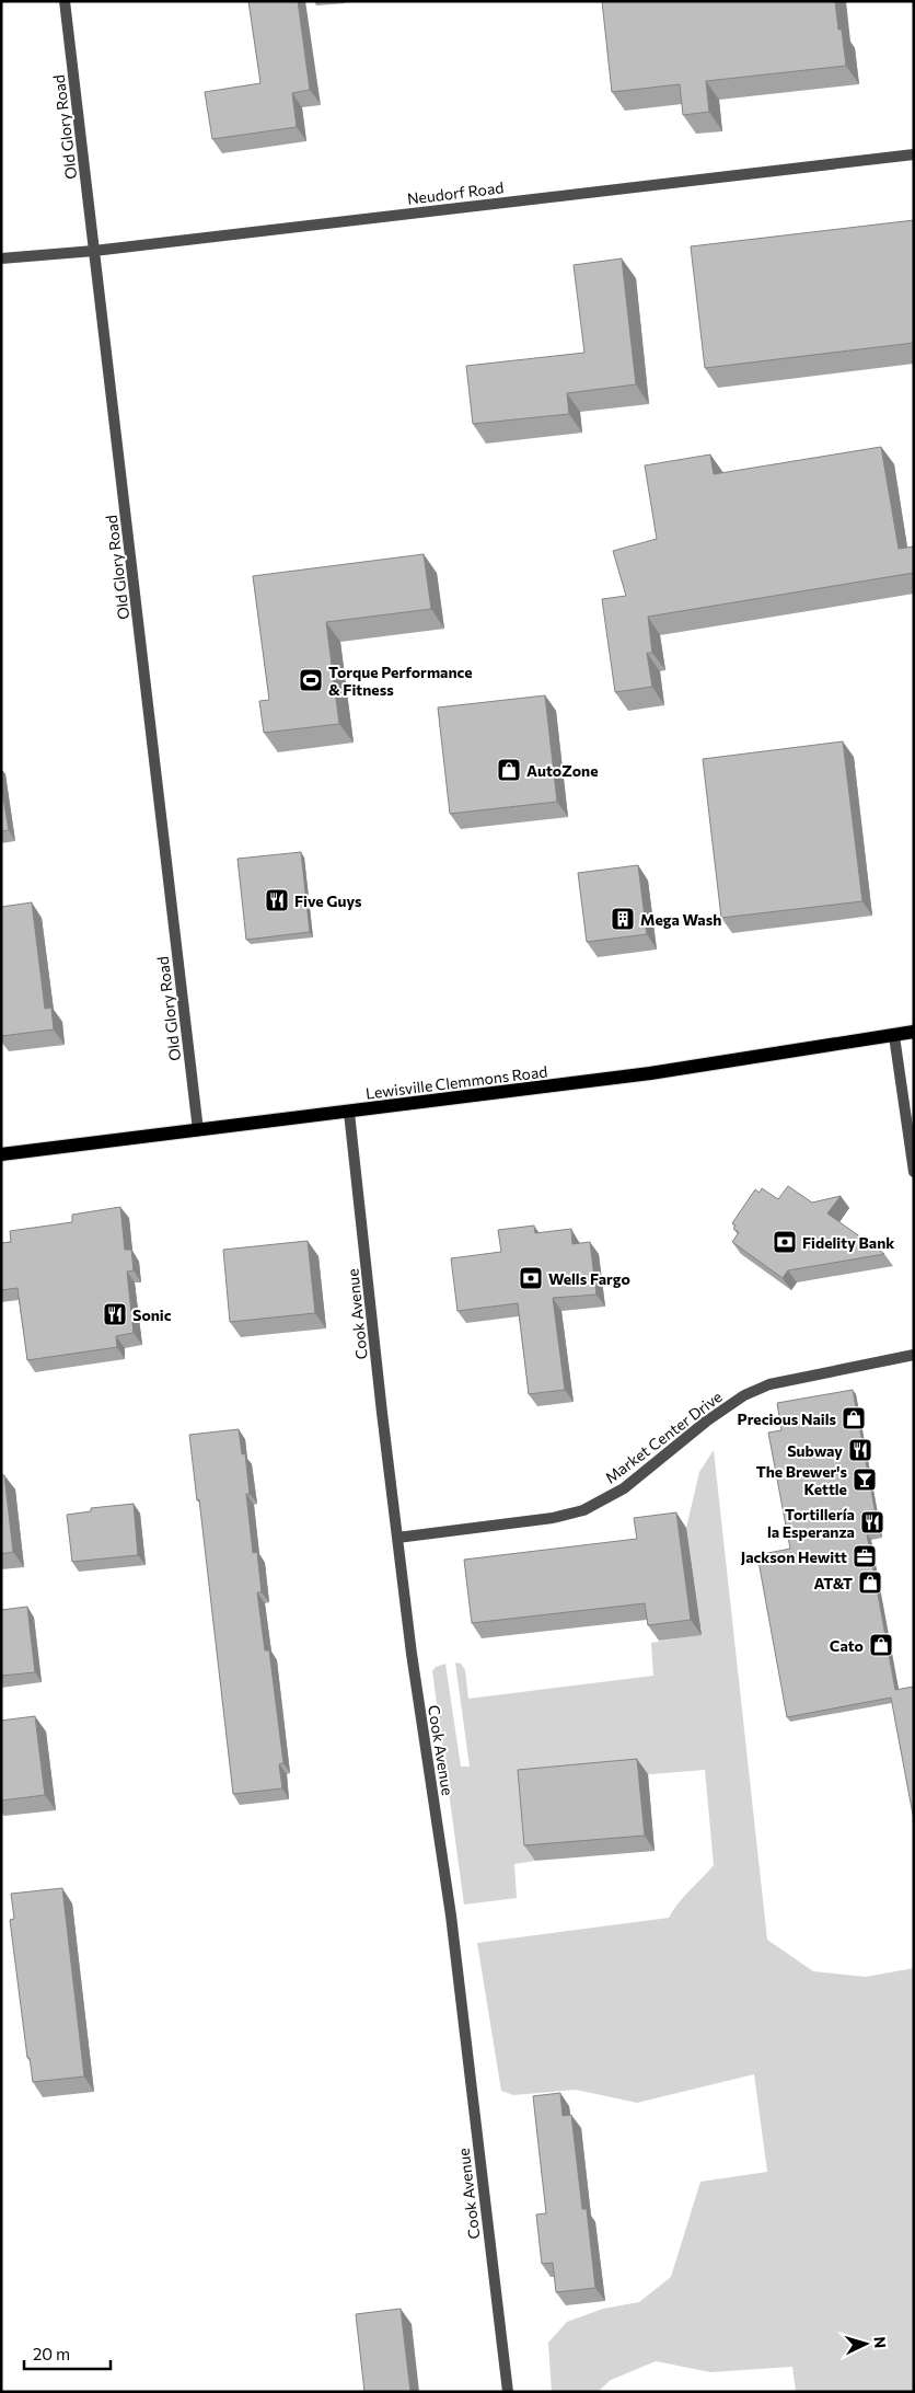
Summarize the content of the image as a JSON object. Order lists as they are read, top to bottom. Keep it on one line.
{"streets":{"main road":["Lewisville Clemmons Road"],"street":["Old Glory Road","Neudorf Road","Cook Avenue","Market Center Drive"]},"crossings":[["Old Glory Road","Neudorf Road"],["Old Glory Road","Lewisville Clemmons Road"],["Lewisville Clemmons Road","Cook Avenue"],["Cook Avenue","Market Center Drive"]],"places":{"sports":["Torque Performance & Fitness"],"shop":["AutoZone","Precious Nails","AT&T","Cato"],"restaurant":["Five Guys","Sonic","Subway","Tortillería la Esperanza"],"building":["Mega Wash"],"bank":["Fidelity Bank","Wells Fargo"],"bar":["The Brewer's Kettle"],"office":["Jackson Hewitt"]},"scale_bar":"20 m","north":"right"}
